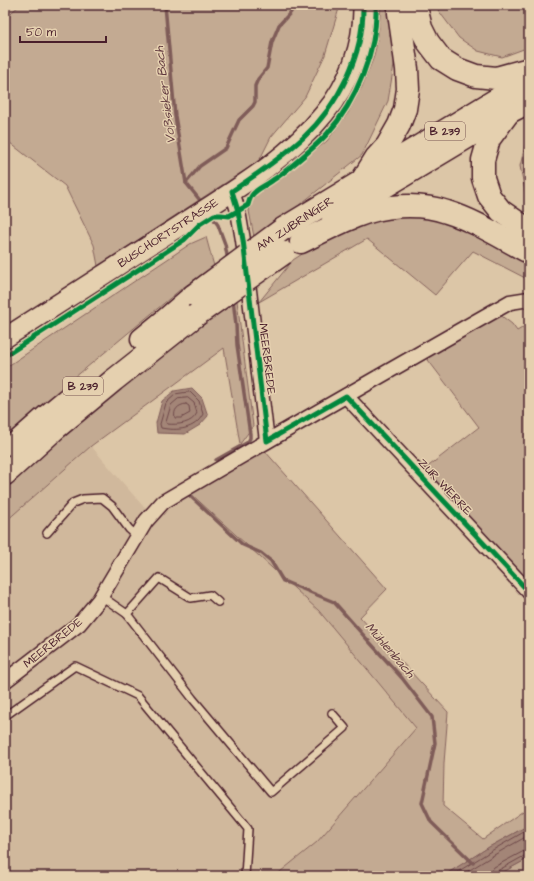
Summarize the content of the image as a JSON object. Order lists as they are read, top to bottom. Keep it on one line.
{"streets":{"highway":["B 239","AM ZUBRINGER"],"main road":["BUSCHORTSTRASSE"],"street":["MEERBREDE","ZUR WERRE"]},"crossings":[["BUSCHORTSTRASSE","MEERBREDE"],["MEERBREDE","ZUR WERRE"]],"water":["Voßsieker Bach","Mühlenbach"],"scale_bar":"50 m"}
